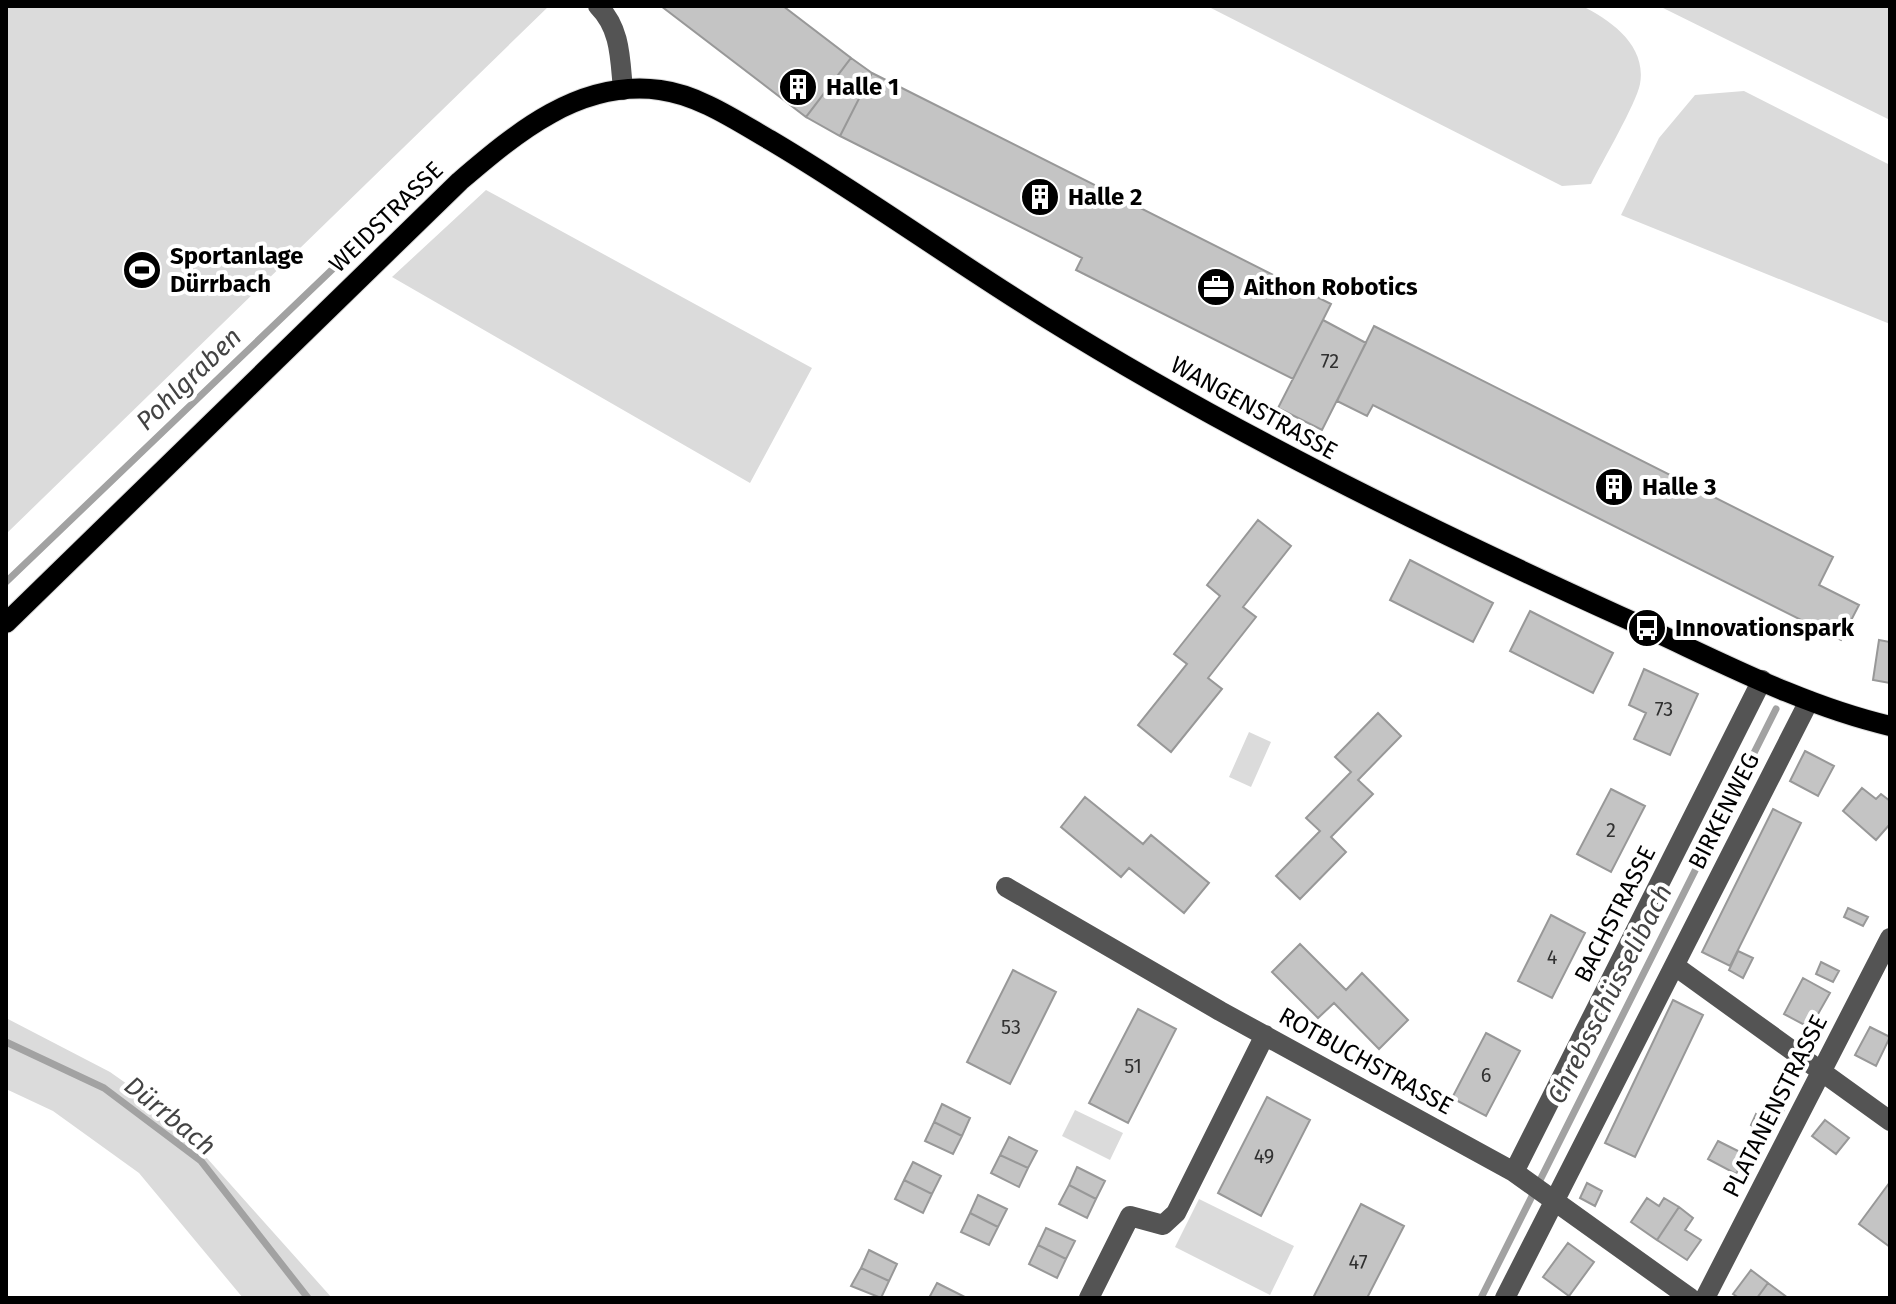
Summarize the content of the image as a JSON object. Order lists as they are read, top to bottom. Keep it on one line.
{"streets":{"main road":["WEIDSTRASSE","WANGENSTRASSE"],"street":["BIRKENWEG","BACHSTRASSE","ROTBUCHSTRASSE","PLATANENSTRASSE"]},"crossings":[["WEIDSTRASSE","WANGENSTRASSE"],["WANGENSTRASSE","BIRKENWEG"],["WANGENSTRASSE","BACHSTRASSE"],["BIRKENWEG","ROTBUCHSTRASSE"],["BACHSTRASSE","ROTBUCHSTRASSE"]],"water":["Pohlgraben","Chrebsschüsselibach","Dürrbach"],"places":{"building":["Halle 1","Halle 2","Halle 3"],"sports":["Sportanlage Dürrbach"],"office":["Aithon Robotics"],"bus stop":["Innovationspark"]},"house_numbers":["72","73","2","4","53","51","6","49","47"]}
